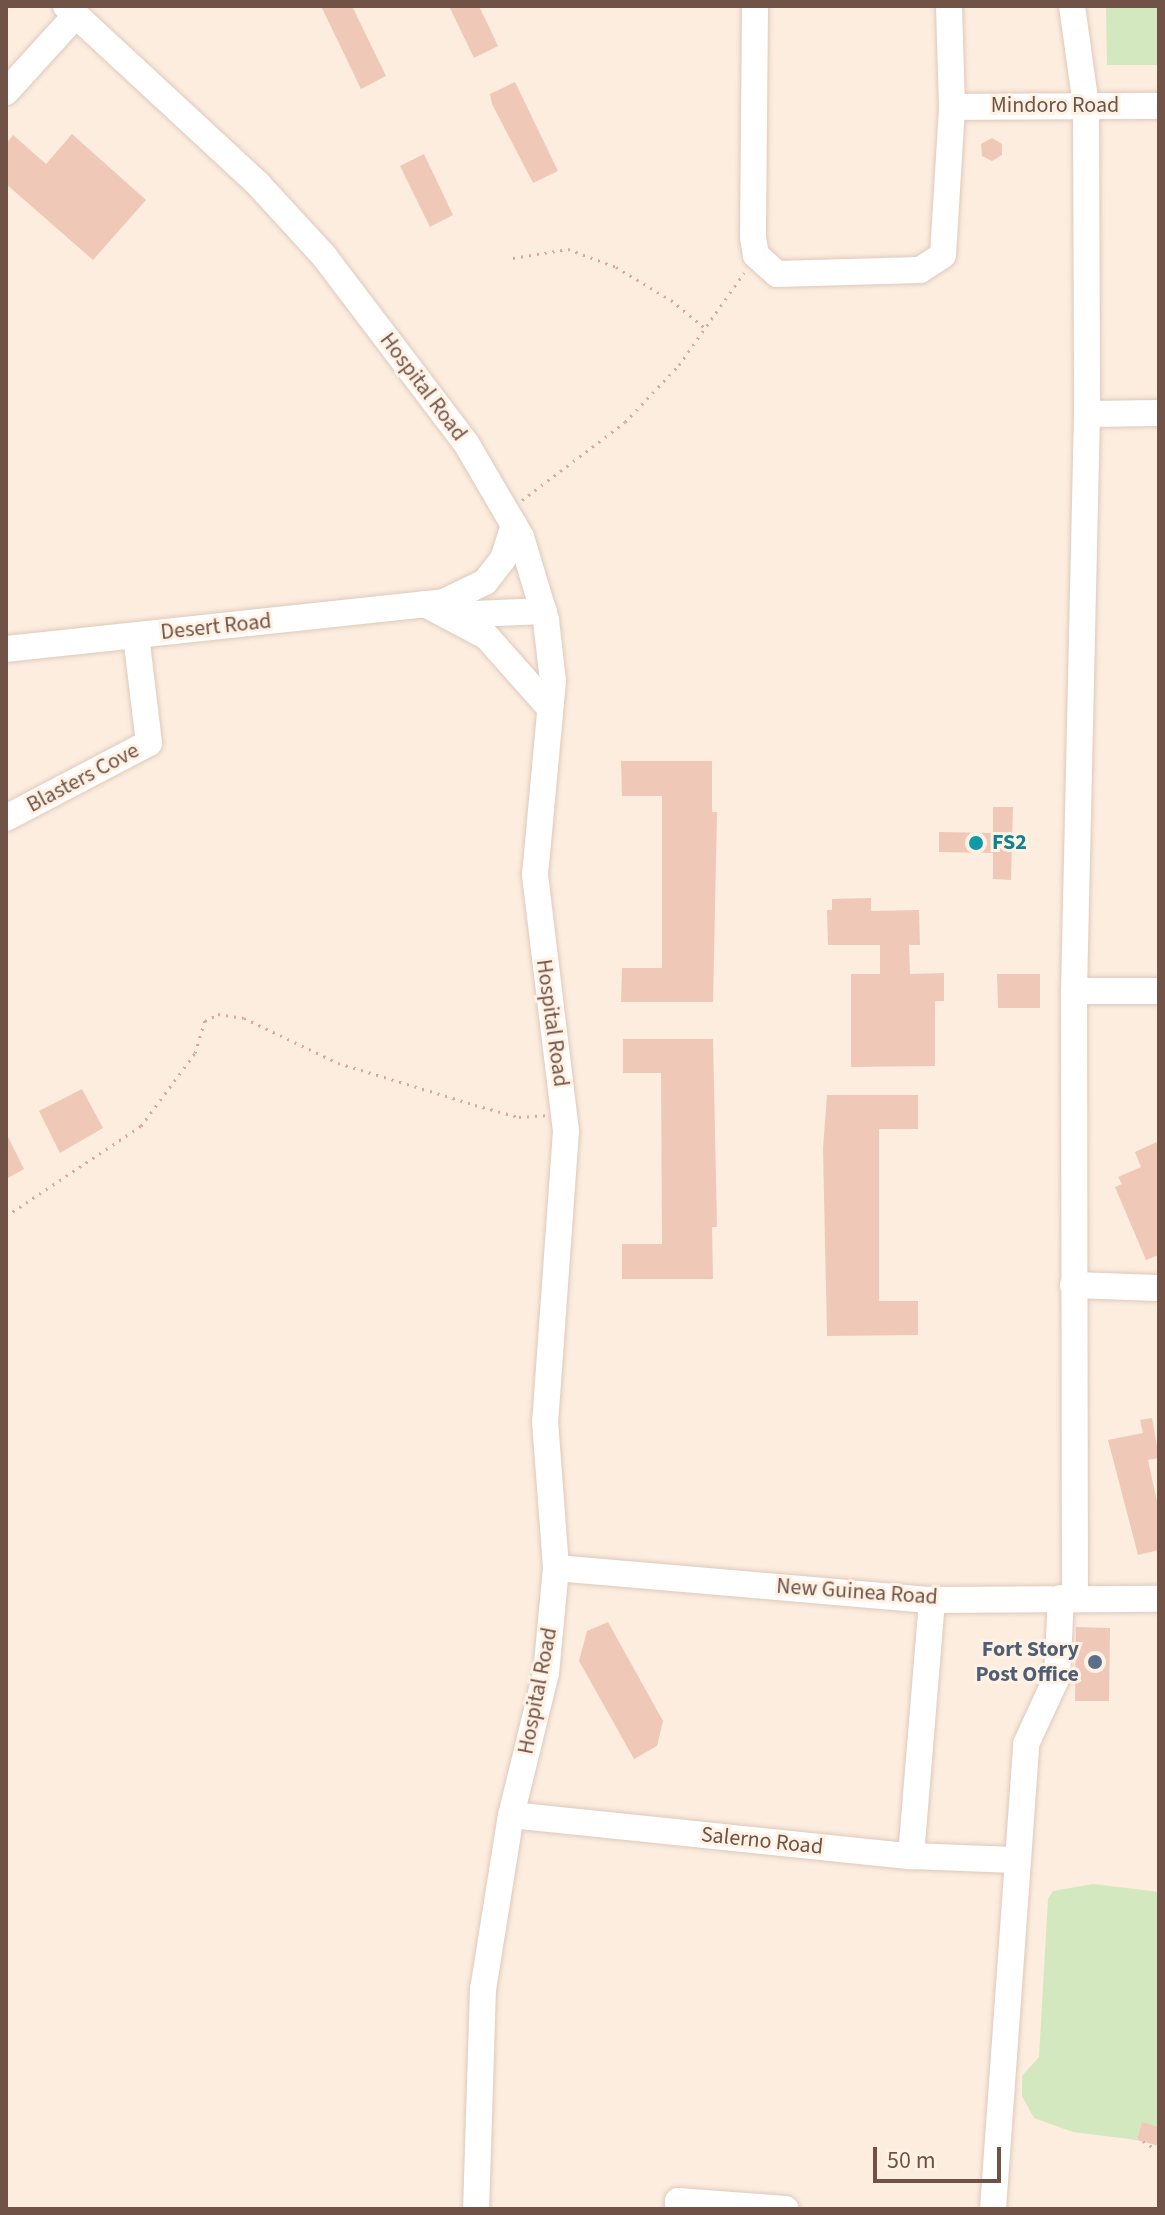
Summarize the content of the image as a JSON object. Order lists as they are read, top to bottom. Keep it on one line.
{"streets":{"street":["Mindoro Road","Hospital Road","Desert Road","Blasters Cove","New Guinea Road","Salerno Road"]},"crossings":[["Hospital Road","Desert Road"],["Hospital Road","New Guinea Road"],["Hospital Road","Salerno Road"],["Desert Road","Blasters Cove"]],"places":["FS2","Fort Story Post Office"],"scale_bar":"50 m"}
